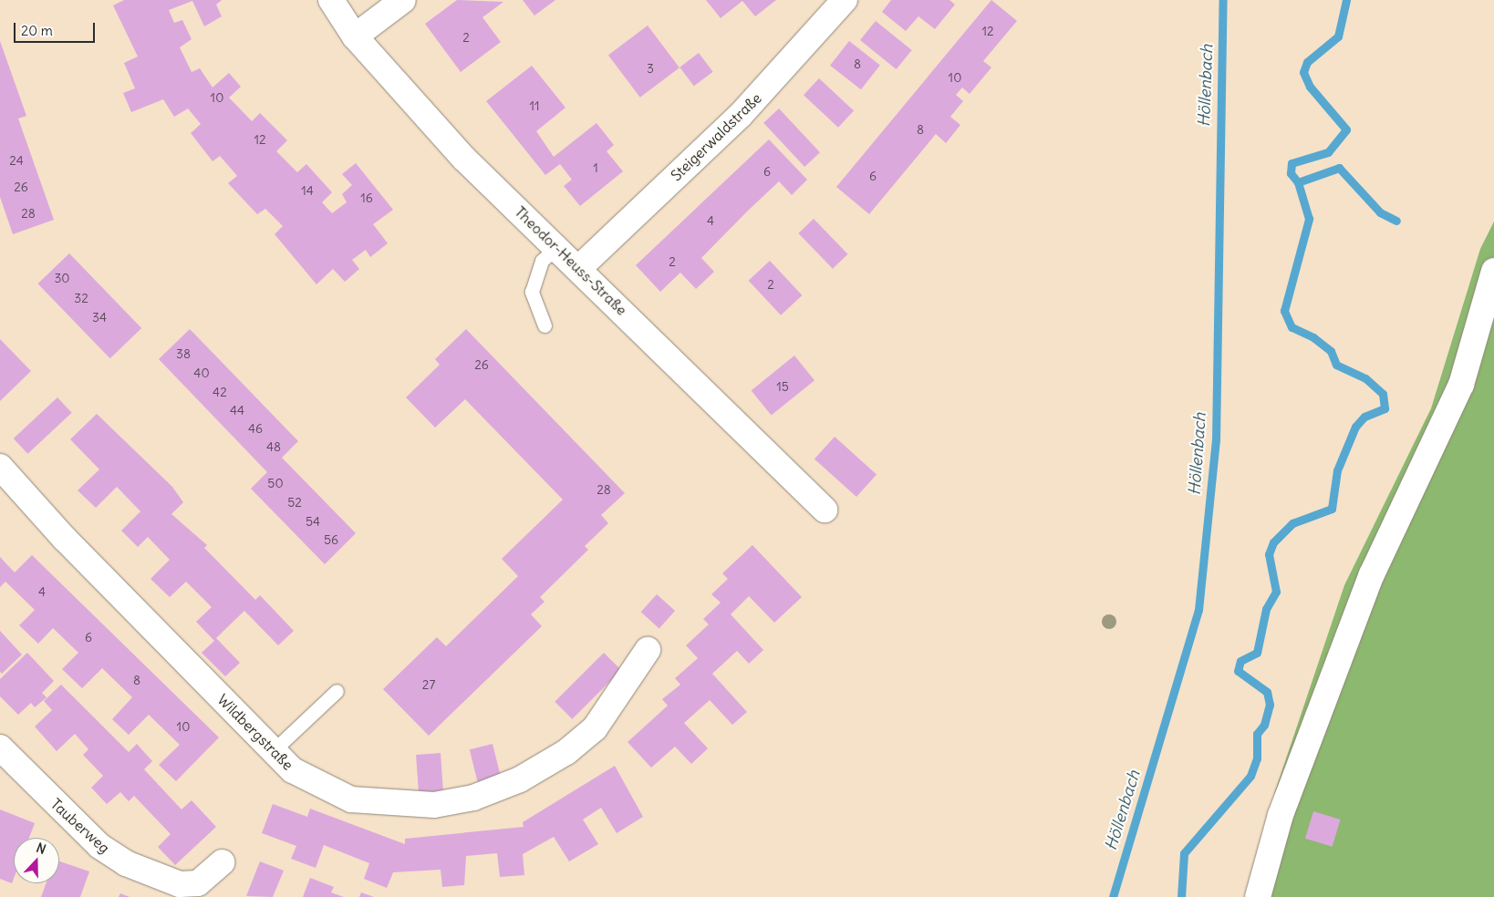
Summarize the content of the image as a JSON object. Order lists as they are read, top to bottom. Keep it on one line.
{"streets":{"street":["Steigerwaldstraße","Theodor-Heuss-Straße","Wildbergstraße","Tauberweg"]},"crossings":[["Steigerwaldstraße","Theodor-Heuss-Straße"]],"water":["Höllenbach"],"house_numbers":["12","2","8","3","10","10","11","8","12","24","1","6","6","26","14","16","28","4","2","30","2","32","34","38","26","40","15","42","44","46","48","50","28","52","54","56","4","6","8","27","10"],"scale_bar":"20 m","north":"top"}
